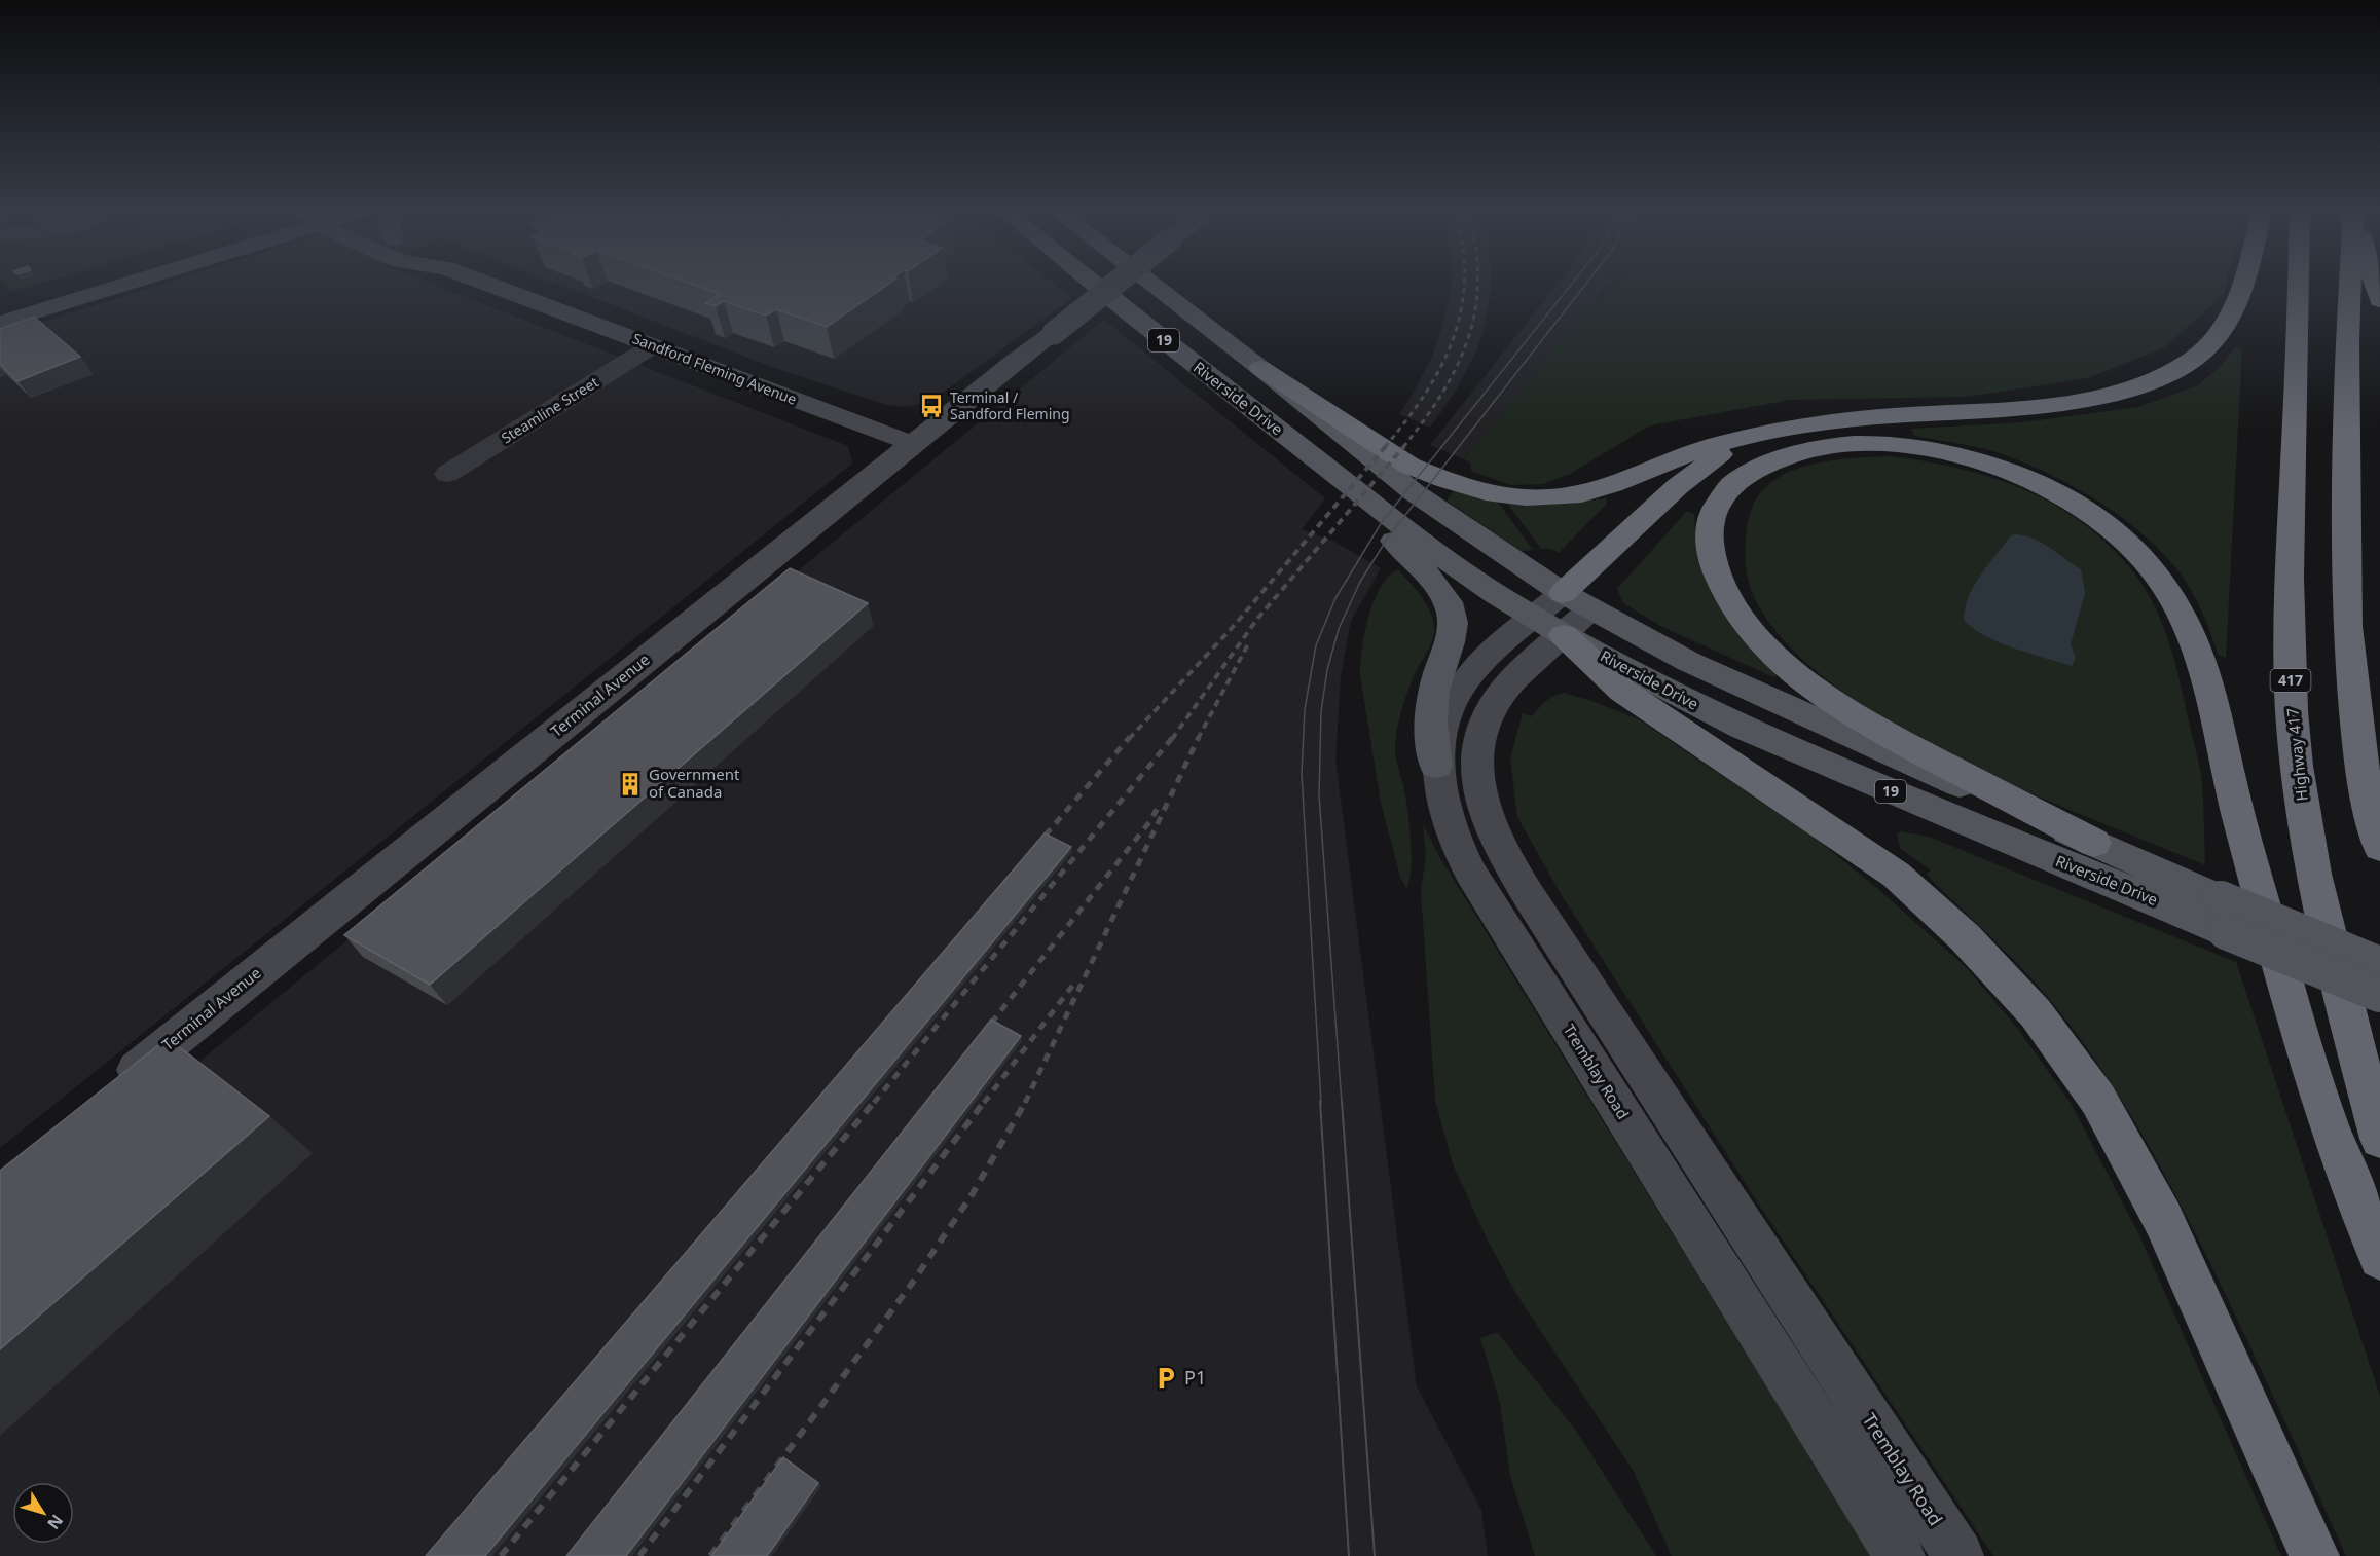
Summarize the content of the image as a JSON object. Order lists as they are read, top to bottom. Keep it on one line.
{"streets":{"highway":["417","Highway 417"],"main road":["19","Riverside Drive"],"street":["Sandford Fleming Avenue","Steamline Street","Terminal Avenue","Tremblay Road"]},"crossings":[["Sandford Fleming Avenue","Steamline Street"],["Sandford Fleming Avenue","Terminal Avenue"],["Riverside Drive","Tremblay Road"]],"places":{"bus stop":["Terminal / Sandford Fleming"],"building":["Government of Canada"],"parking":["P1"]},"north":"bottom right"}
